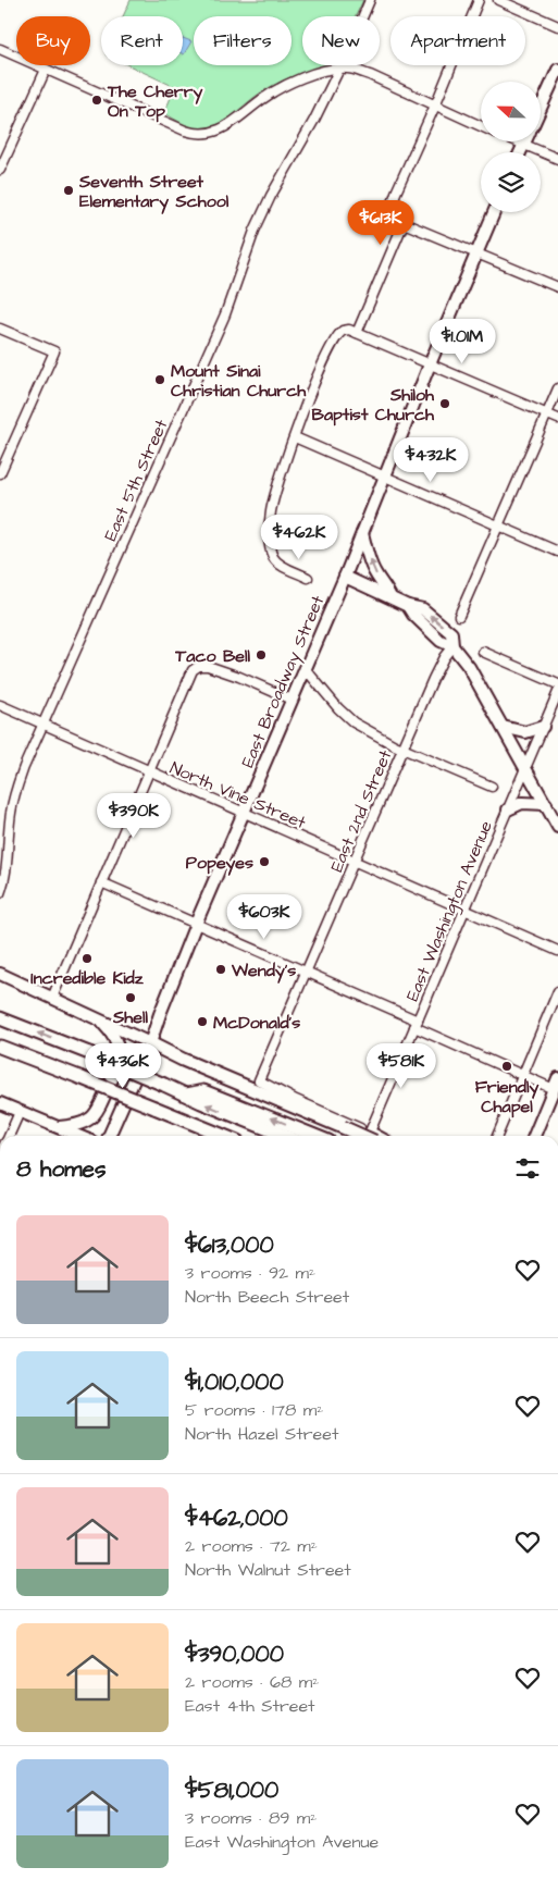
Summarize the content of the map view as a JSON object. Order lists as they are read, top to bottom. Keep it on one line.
{"streets":{"main road":["East Broadway Street"],"street":["East 5th Street","North Vine Street","East 2nd Street","East Washington Avenue"]},"crossings":[["East 5th Street","North Vine Street"],["East Broadway Street","North Vine Street"],["North Vine Street","East 2nd Street"],["North Vine Street","East Washington Avenue"]],"places":["The Cherry On Top","Seventh Street Elementary School","Mount Sinai Christian Church","Shiloh Baptist Church","Taco Bell","Popeyes","Incredible Kidz","Wendy's","Shell","McDonald's","Friendly Chapel"],"north":"left","page":{"chip":["Buy","Rent","Filters","New","Apartment"],"price":["$613K","$1.01M","$432K","$462K","$390K","$603K","$436K","$581K"],"heading":"8 homes","list":[{"name":"$613,000","note":"3 rooms · 92 m² · North Beech Street"},{"name":"$1,010,000","note":"5 rooms · 178 m² · North Hazel Street"},{"name":"$462,000","note":"2 rooms · 72 m² · North Walnut Street"},{"name":"$390,000","note":"2 rooms · 68 m² · East 4th Street"},{"name":"$581,000","note":"3 rooms · 89 m² · East Washington Avenue"}]}}
